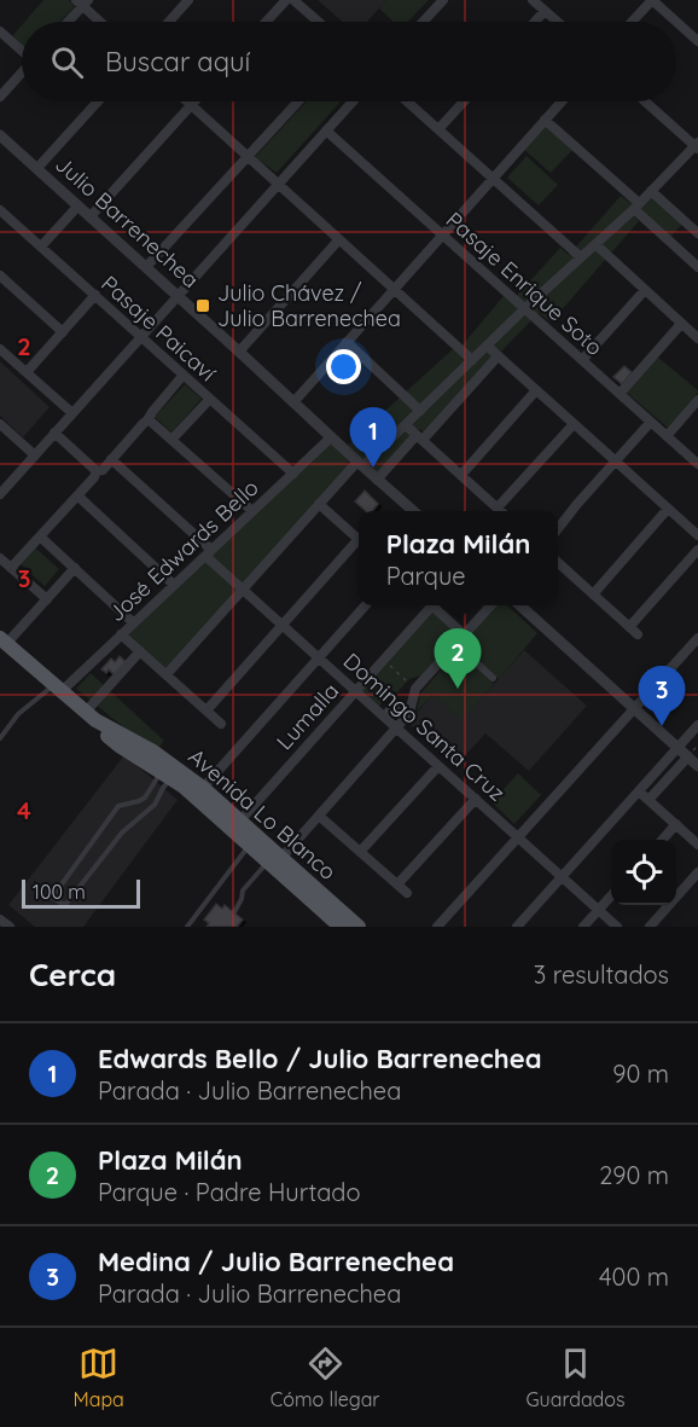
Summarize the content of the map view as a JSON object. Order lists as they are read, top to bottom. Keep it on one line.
{"streets":{"main road":["Avenida Lo Blanco"],"street":["Julio Barrenechea","Pasaje Enrique Soto","Pasaje Paicaví","José Edwards Bello","Lumalla","Domingo Santa Cruz"]},"crossings":[["Julio Barrenechea","José Edwards Bello"],["Pasaje Paicaví","José Edwards Bello"],["José Edwards Bello","Domingo Santa Cruz"],["José Edwards Bello","Avenida Lo Blanco"],["Lumalla","Domingo Santa Cruz"],["Lumalla","Avenida Lo Blanco"]],"places":{"transit":["Julio Chávez / Julio Barrenechea"]},"scale_bar":"100 m","page":{"search":"Buscar aquí","pins":["1","2","3"],"popup":["Plaza Milán","Parque"],"scale":"100 m","heading":["Cerca","3 resultados"],"list":[{"mark":"1","name":"Edwards Bello / Julio Barrenechea","note":"Parada · Julio Barrenechea","value":"90 m"},{"mark":"2","name":"Plaza Milán","note":"Parque · Padre Hurtado","value":"290 m"},{"mark":"3","name":"Medina / Julio Barrenechea","note":"Parada · Julio Barrenechea","value":"400 m"}],"nav":["Mapa","Cómo llegar","Guardados"]},"grid":{"rows":["2","3","4"]}}
